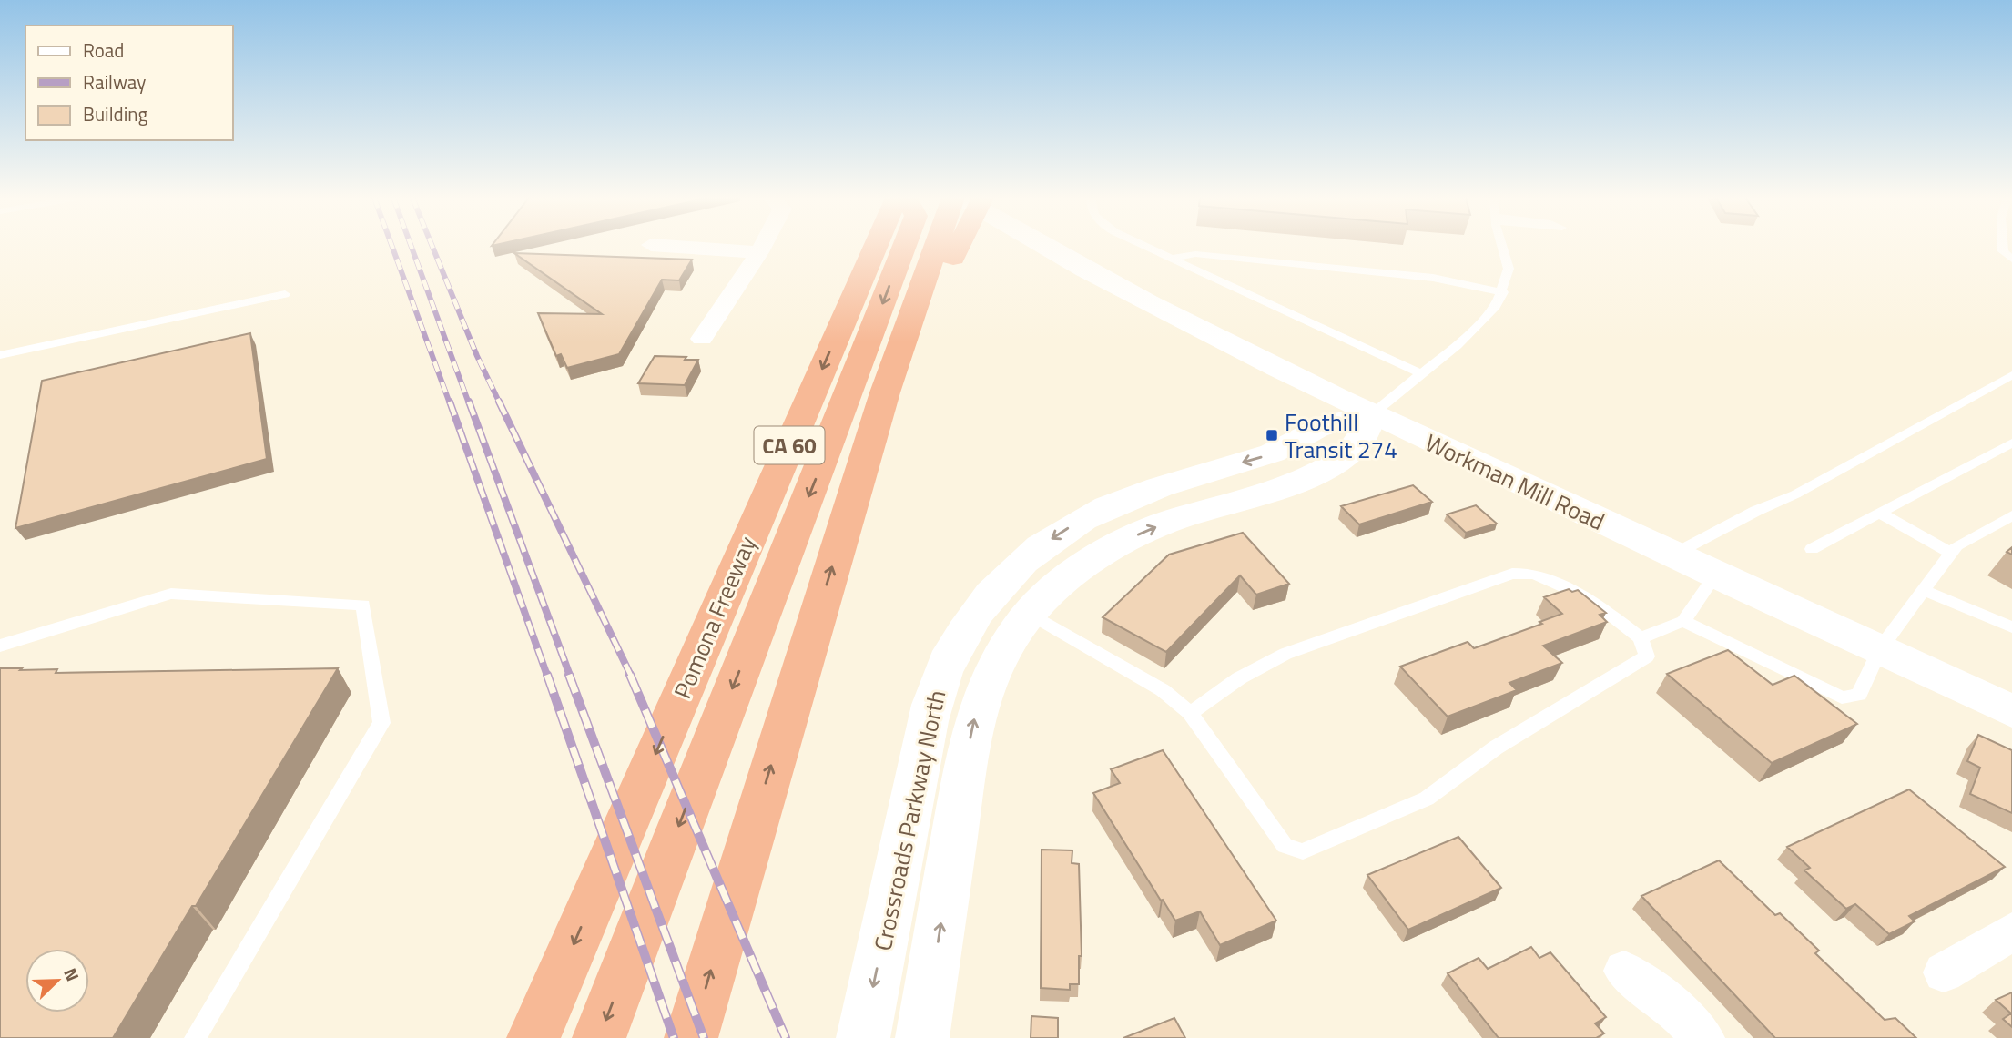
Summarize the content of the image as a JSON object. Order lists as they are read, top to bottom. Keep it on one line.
{"streets":{"highway":["CA 60","Pomona Freeway"],"street":["Workman Mill Road","Crossroads Parkway North"]},"crossings":[["Workman Mill Road","Crossroads Parkway North"]],"places":{"transit":["Foothill Transit 274"]},"legend":["Road","Railway","Building"],"north":"top right"}
